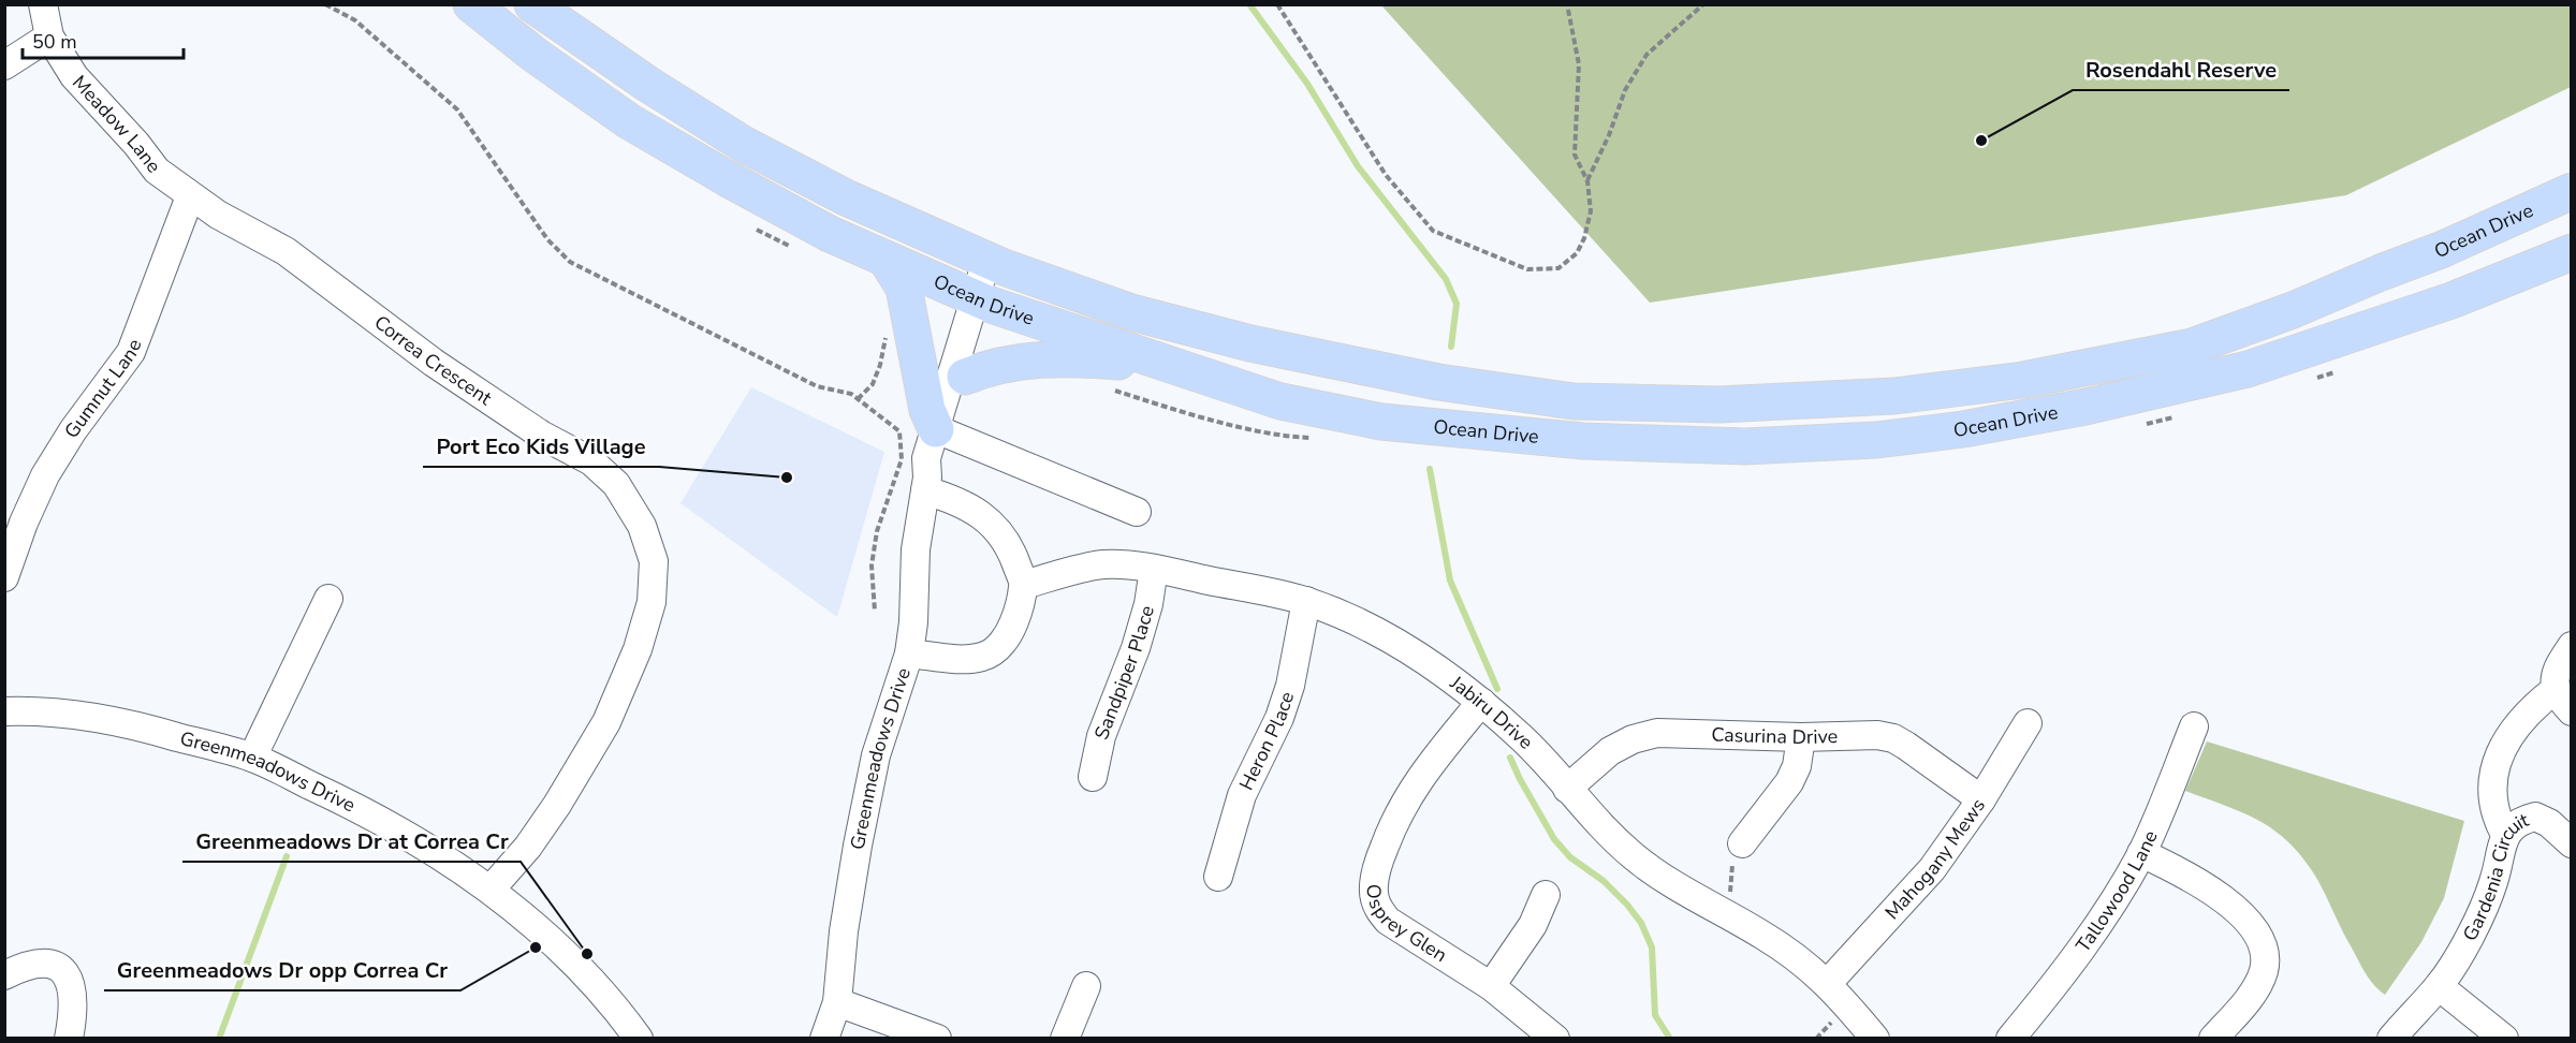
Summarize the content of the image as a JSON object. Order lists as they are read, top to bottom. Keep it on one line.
{"streets":{"main road":["Ocean Drive"],"street":["Meadow Lane","Correa Crescent","Gumnut Lane","Sandpiper Place","Jabiru Drive","Casurina Drive","Heron Place","Greenmeadows Drive","Mahogany Mews","Gardenia Circuit","Tallowood Lane","Osprey Glen"]},"crossings":[["Meadow Lane","Correa Crescent"],["Meadow Lane","Gumnut Lane"],["Ocean Drive","Greenmeadows Drive"],["Correa Crescent","Gumnut Lane"],["Correa Crescent","Greenmeadows Drive"],["Sandpiper Place","Jabiru Drive"],["Jabiru Drive","Casurina Drive"],["Jabiru Drive","Heron Place"],["Jabiru Drive","Mahogany Mews"],["Jabiru Drive","Osprey Glen"],["Casurina Drive","Mahogany Mews"]],"places":["Rosendahl Reserve","Port Eco Kids Village","Greenmeadows Dr opp Correa Cr","Greenmeadows Dr at Correa Cr"],"scale_bar":"50 m"}
